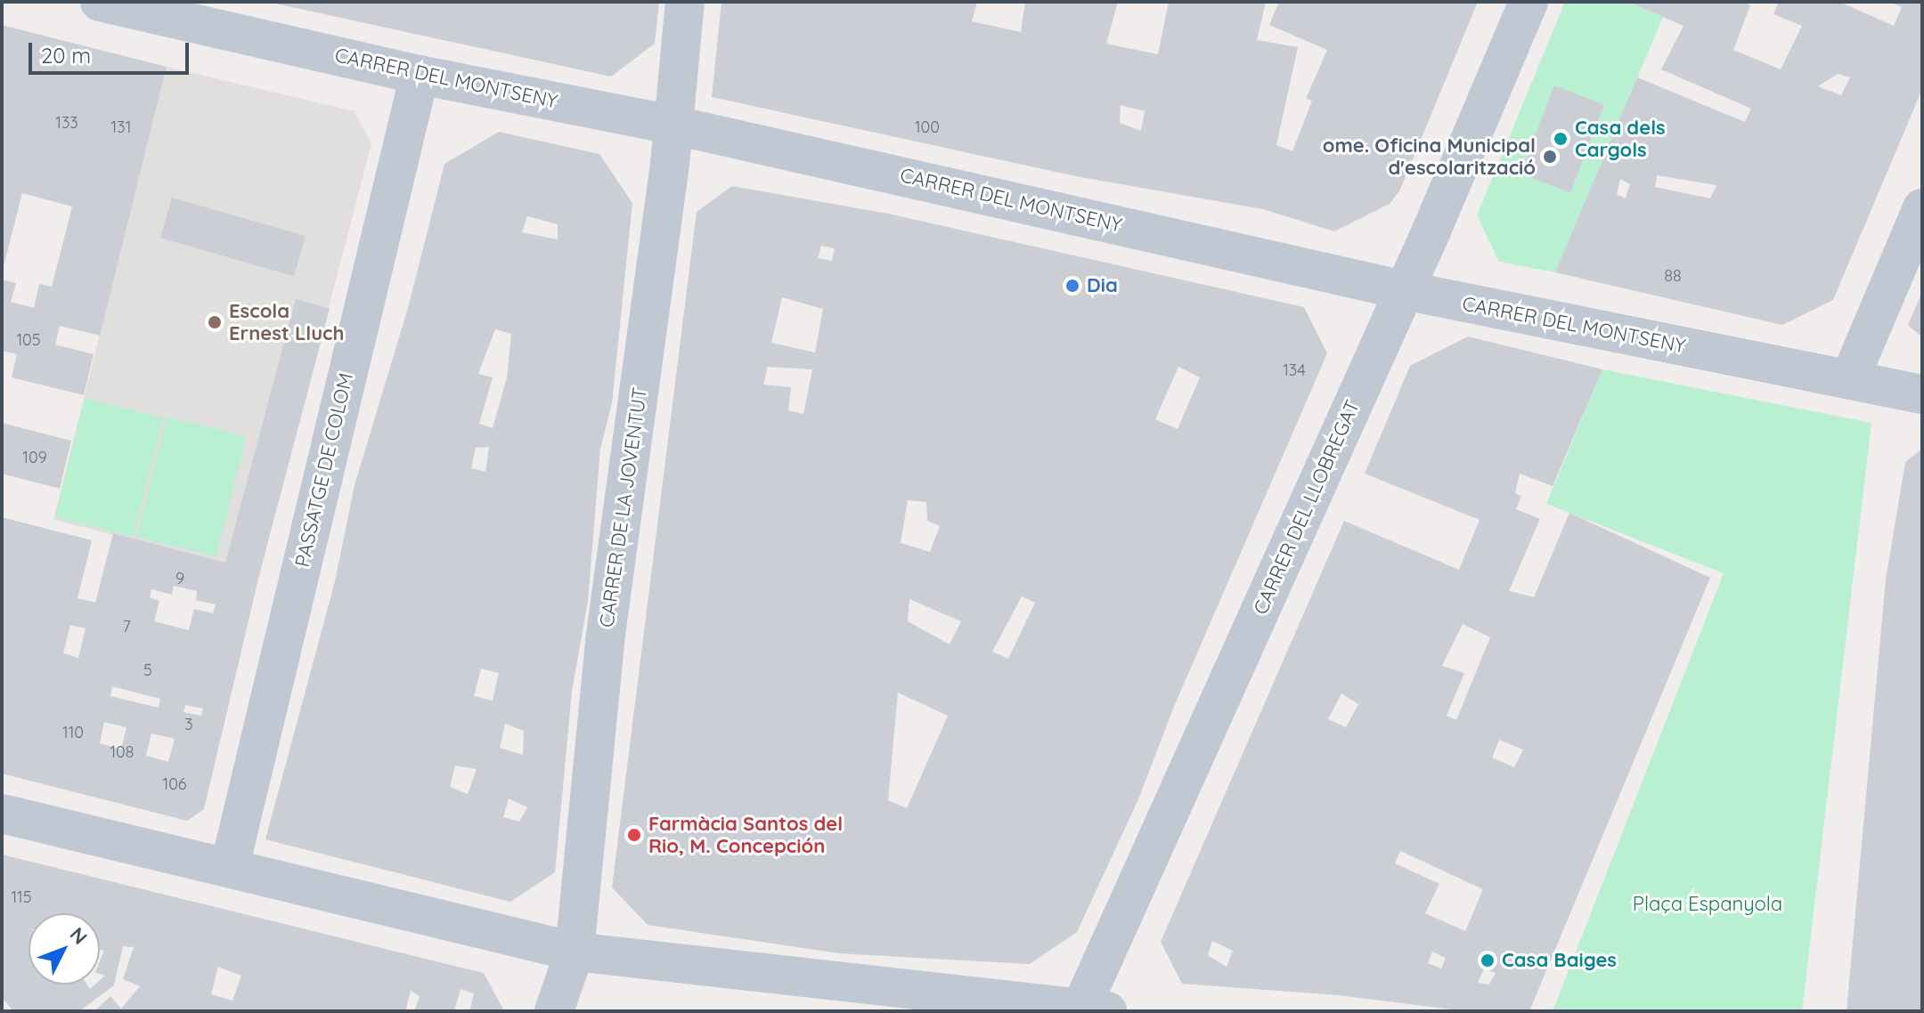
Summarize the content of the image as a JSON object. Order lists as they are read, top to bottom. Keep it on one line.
{"streets":{"street":["CARRER DEL MONTSENY","PASSATGE DE COLOM","CARRER DE LA JOVENTUT","CARRER DEL LLOBREGAT"]},"crossings":[["CARRER DEL MONTSENY","PASSATGE DE COLOM"],["CARRER DEL MONTSENY","CARRER DE LA JOVENTUT"],["CARRER DEL MONTSENY","CARRER DEL LLOBREGAT"]],"parks":["Plaça Espanyola"],"places":["Casa dels Cargols","ome. Oficina Municipal d'escolarització","Dia","Escola Ernest Lluch","Farmàcia Santos del Rio, M. Concepción","Casa Baiges"],"house_numbers":["133","131","100","88","105","134","109","9","7","5","3","110","108","106","115"],"scale_bar":"20 m","north":"top right"}
